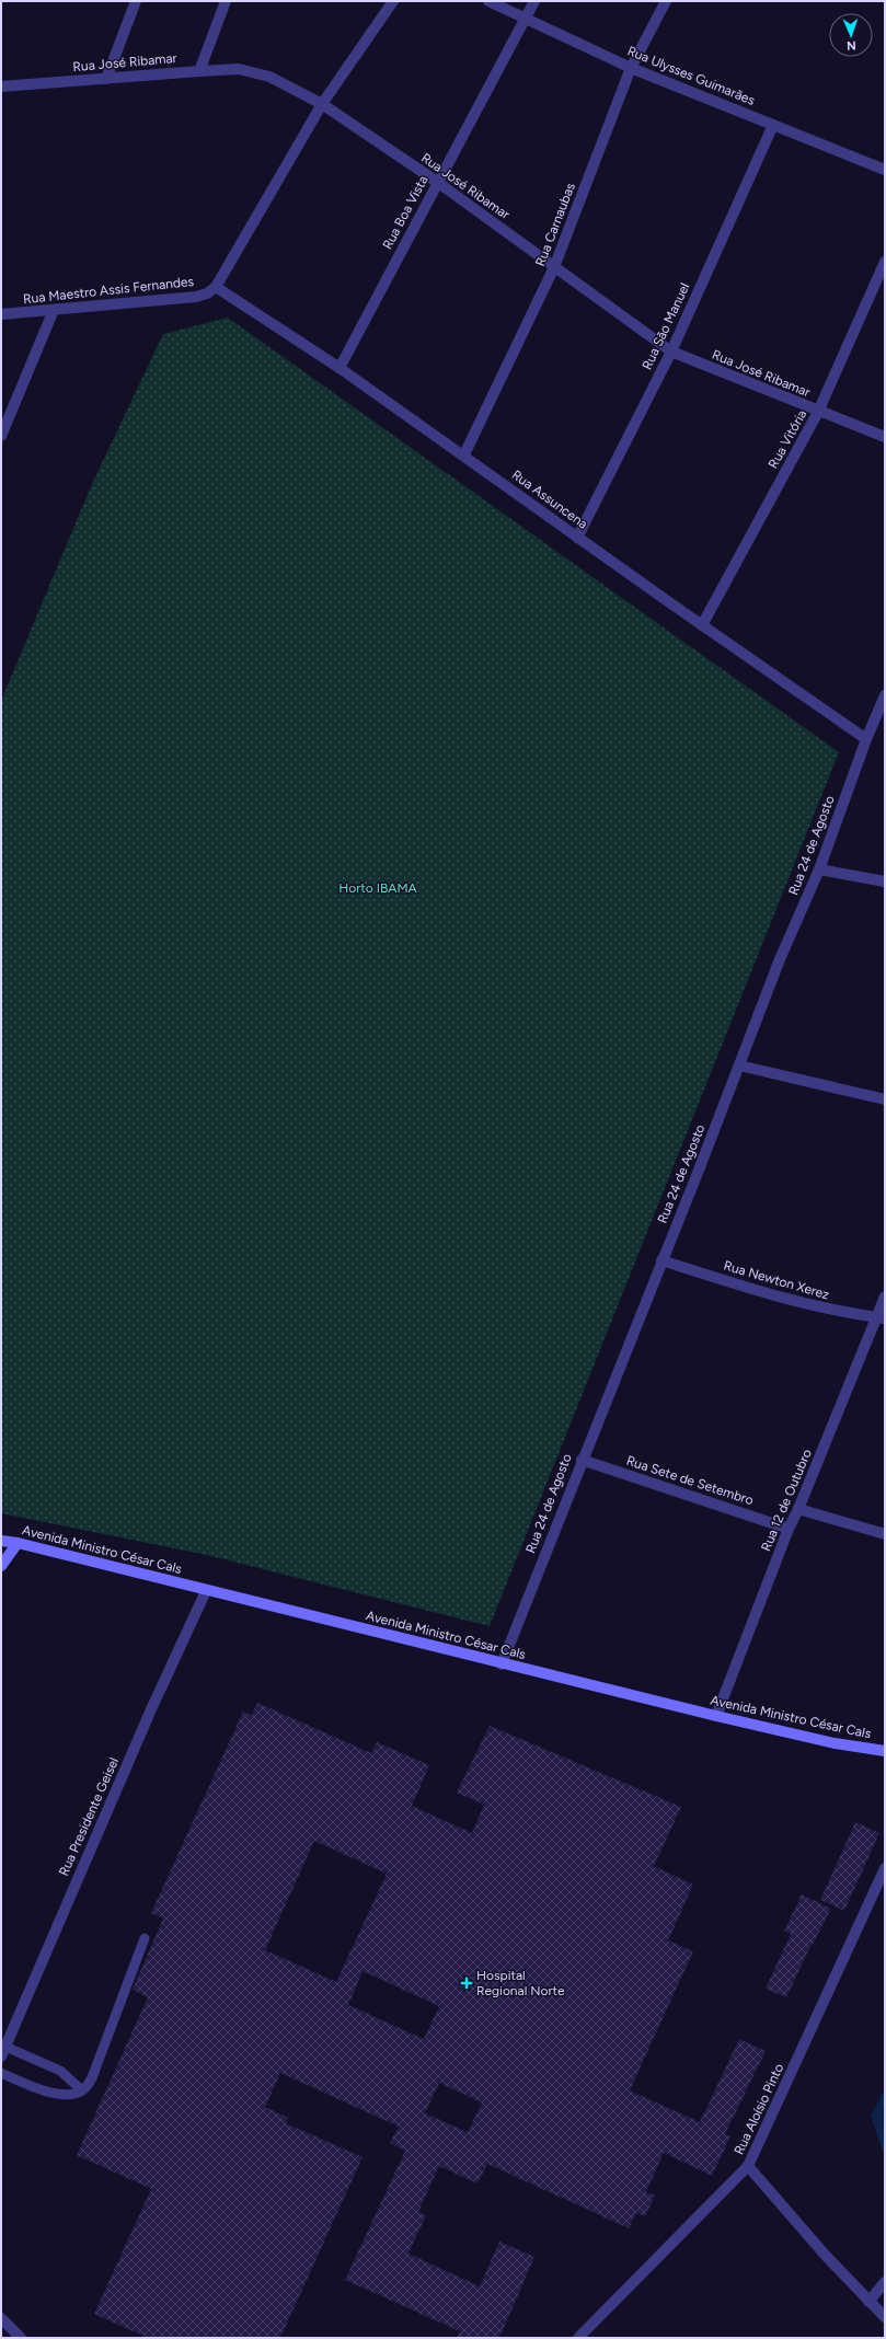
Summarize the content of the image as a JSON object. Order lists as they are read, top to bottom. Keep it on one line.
{"streets":{"main road":["Avenida Ministro César Cals"],"street":["Rua José Ribamar","Rua Ulysses Guimarães","Rua Boa Vista","Rua Carnaubas","Rua Maestro Assis Fernandes","Rua São Manuel","Rua Vitória","Rua Assuncena","Rua 24 de Agosto","Rua Newton Xerez","Rua Sete de Setembro","Rua 12 de Outubro","Rua Presidente Geisel","Rua Aloísio Pinto"]},"crossings":[["Rua José Ribamar","Rua Boa Vista"],["Rua José Ribamar","Rua Carnaubas"],["Rua José Ribamar","Rua São Manuel"],["Rua José Ribamar","Rua Vitória"],["Rua Ulysses Guimarães","Rua Boa Vista"],["Rua Ulysses Guimarães","Rua Carnaubas"],["Rua Ulysses Guimarães","Rua São Manuel"],["Rua Boa Vista","Rua Assuncena"],["Rua Carnaubas","Rua Assuncena"],["Rua Maestro Assis Fernandes","Rua Assuncena"],["Rua São Manuel","Rua Assuncena"],["Rua Vitória","Rua Assuncena"],["Rua Assuncena","Rua 24 de Agosto"],["Rua 24 de Agosto","Rua Newton Xerez"],["Rua 24 de Agosto","Rua Sete de Setembro"],["Rua 24 de Agosto","Avenida Ministro César Cals"],["Rua Newton Xerez","Rua 12 de Outubro"],["Rua Sete de Setembro","Rua 12 de Outubro"],["Rua 12 de Outubro","Avenida Ministro César Cals"],["Avenida Ministro César Cals","Rua Presidente Geisel"]],"parks":["Horto IBAMA"],"places":{"health":["Hospital Regional Norte"]},"north":"bottom"}
